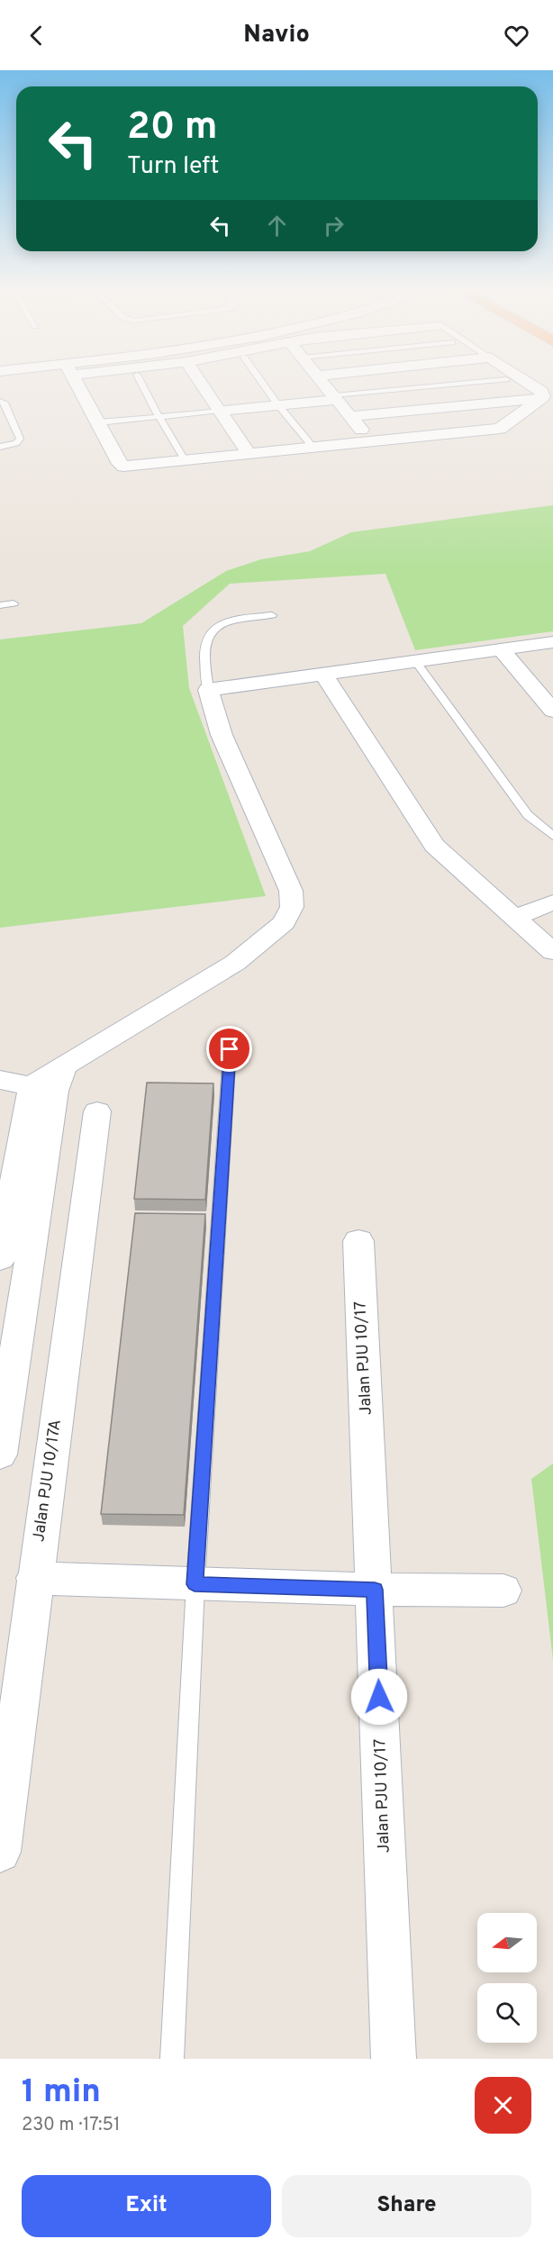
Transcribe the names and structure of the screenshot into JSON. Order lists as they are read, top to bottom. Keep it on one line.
{"streets":{"street":["Jalan PJU 10/17","Jalan PJU 10/17A"]},"north":"left","page":{"header":"Navio","turn":["20 m","Turn left"],"heading":["1 min","230 m · 17:51"],"buttons":["Exit","Share"]}}
